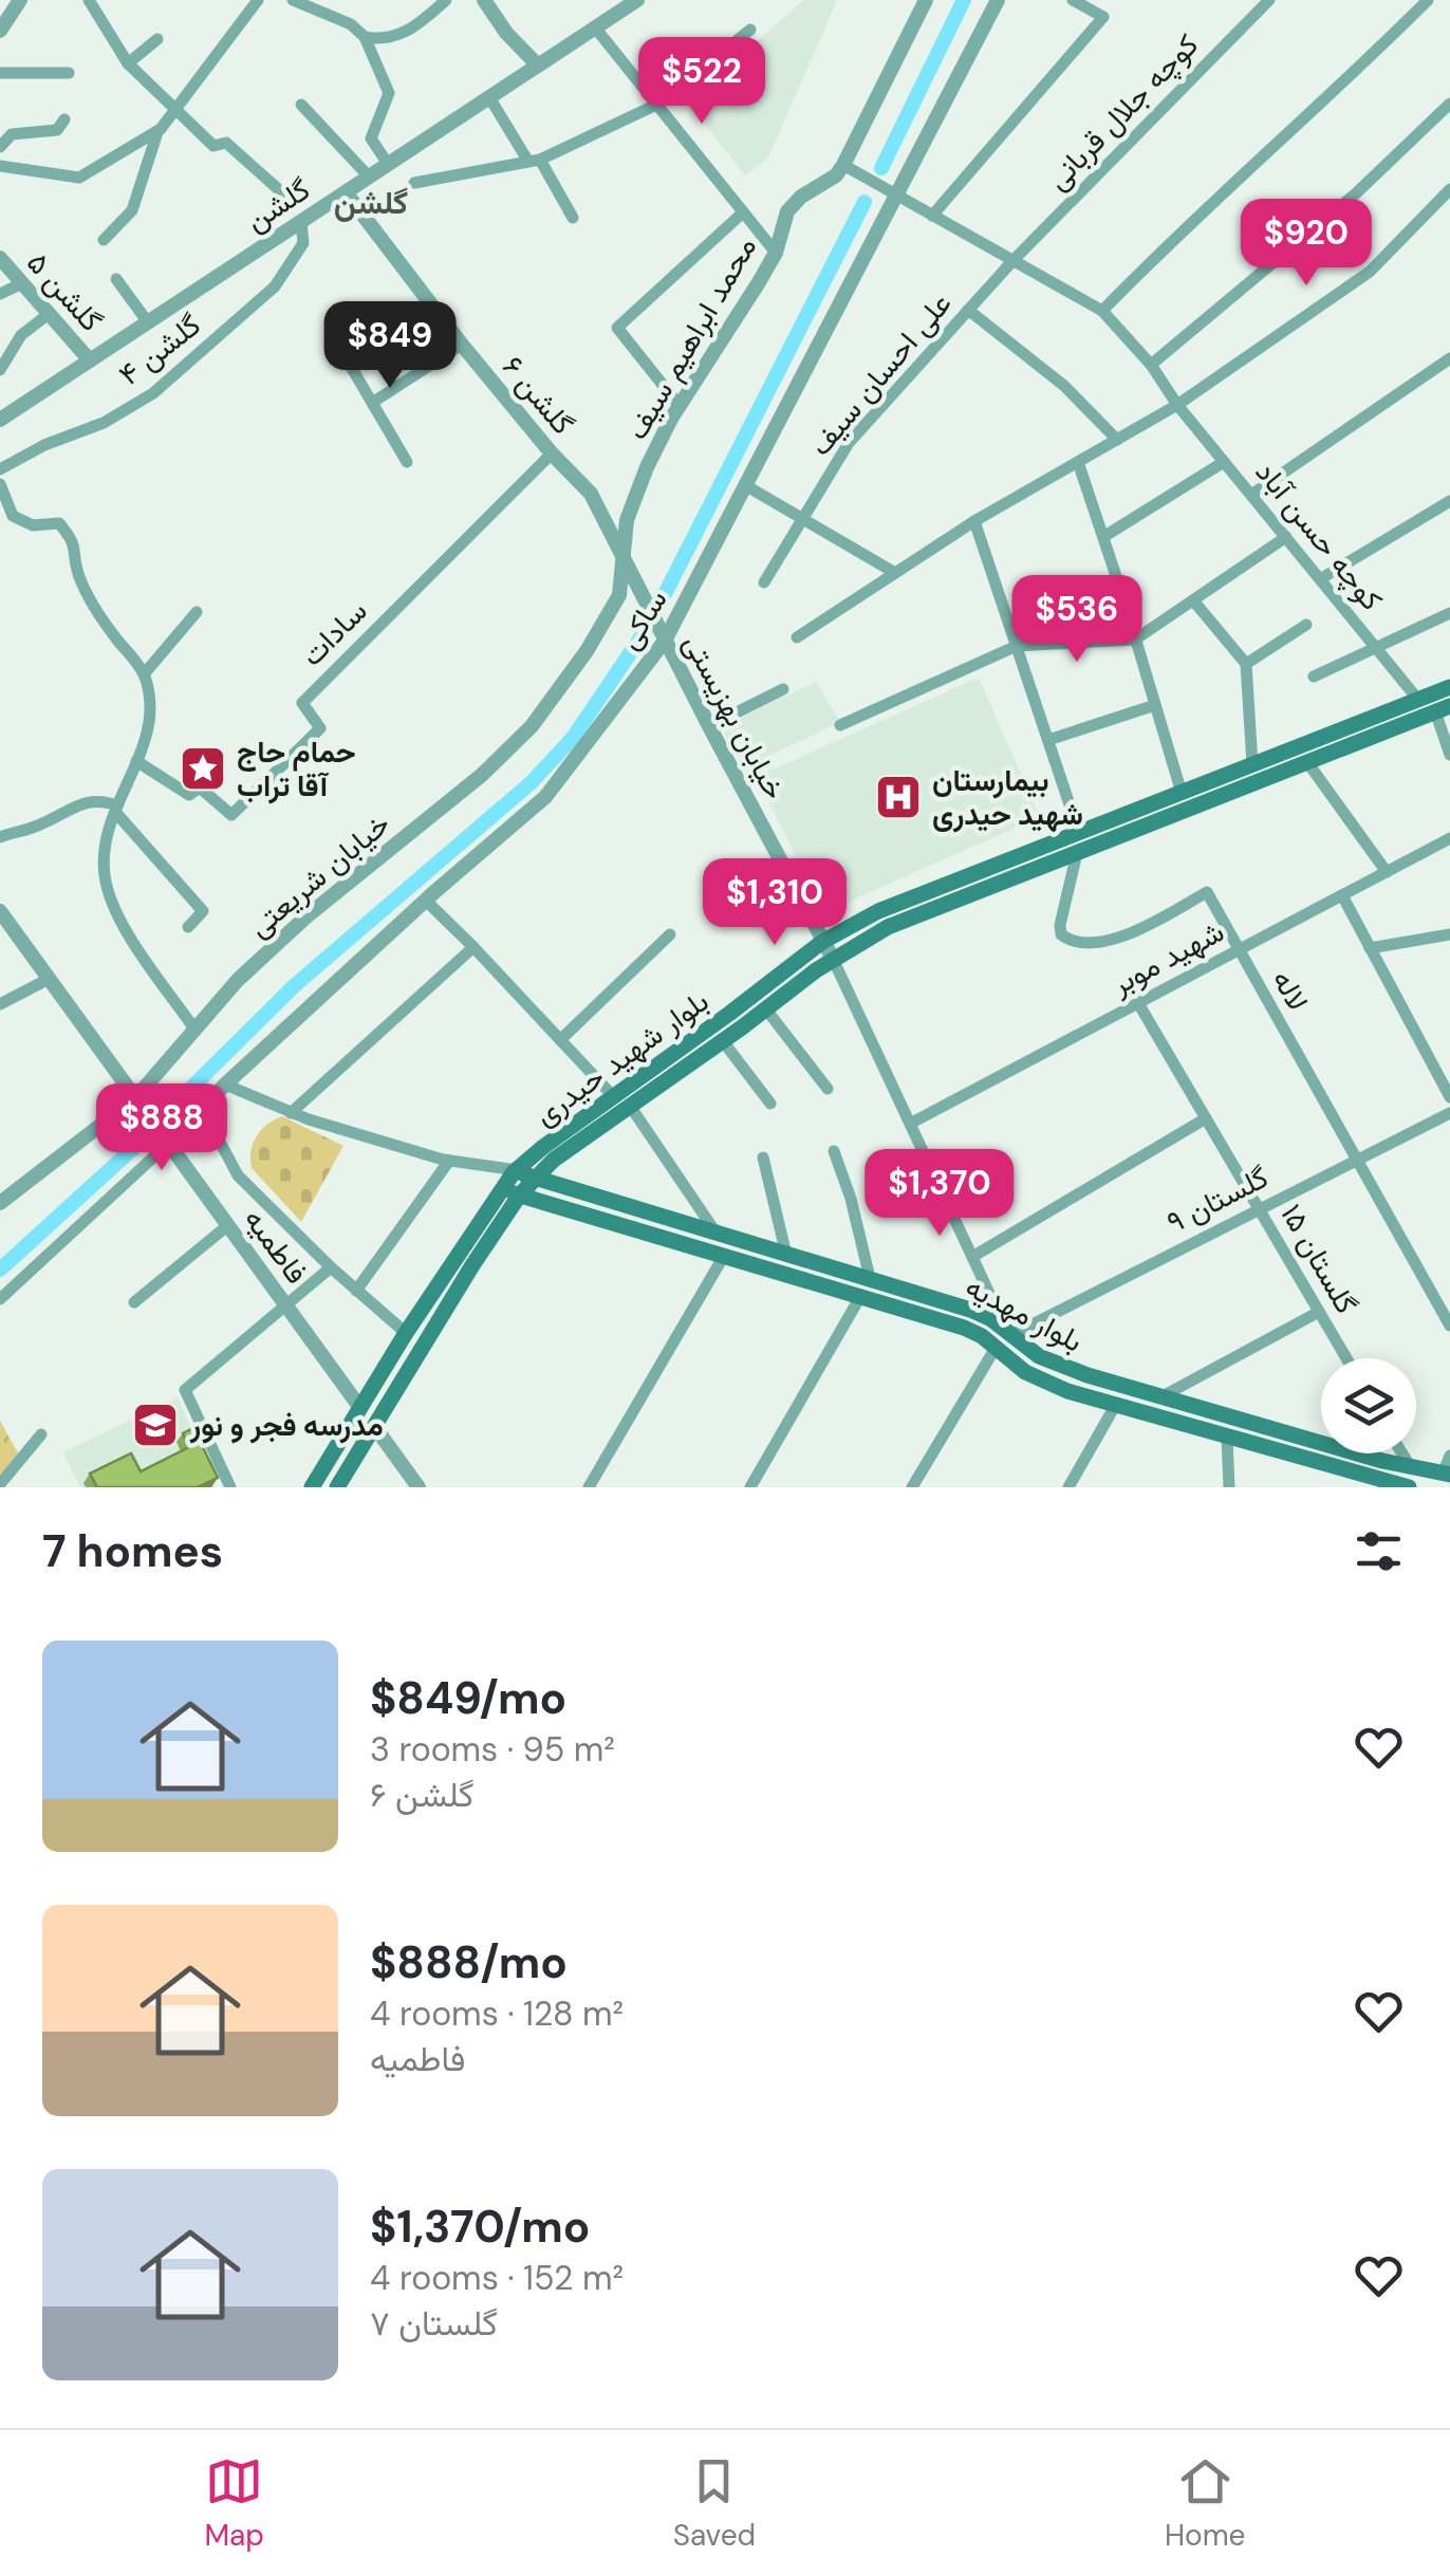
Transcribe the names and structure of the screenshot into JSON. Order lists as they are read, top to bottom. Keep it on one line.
{"streets":{"main road":["بلوار شهید حیدری","بلوار مهدیه"],"street":["کوچه جلال قربانی","گلشن","گلشن ۵","محمد ابراهیم سیف","گلشن ۴","علی احسان سیف","گلشن ۶","کوچه حسن آباد","ساکی","سادات","خیابان بهزیستی","خیابان شریعتی","شهید موبر","لاله","گلستان ۹","فاطمیه","گلستان ۱۵"]},"crossings":[["کوچه جلال قربانی","علی احسان سیف"],["کوچه جلال قربانی","کوچه حسن آباد"],["گلشن","گلشن ۵"],["گلشن","گلشن ۴"],["گلشن","گلشن ۶"],["محمد ابراهیم سیف","گلشن ۶"],["محمد ابراهیم سیف","کوچه حسن آباد"],["محمد ابراهیم سیف","خیابان شریعتی"],["علی احسان سیف","کوچه حسن آباد"],["گلشن ۶","سادات"],["گلشن ۶","خیابان بهزیستی"],["گلشن ۶","خیابان شریعتی"],["کوچه حسن آباد","ساکی"],["کوچه حسن آباد","بلوار شهید حیدری"],["ساکی","خیابان بهزیستی"],["ساکی","فاطمیه"],["خیابان بهزیستی","بلوار شهید حیدری"],["خیابان شریعتی","فاطمیه"],["شهید موبر","لاله"],["شهید موبر","گلستان ۱۵"],["لاله","بلوار شهید حیدری"],["لاله","گلستان ۹"],["بلوار شهید حیدری","فاطمیه"],["بلوار شهید حیدری","بلوار مهدیه"],["گلستان ۹","گلستان ۱۵"],["گلستان ۹","بلوار مهدیه"]],"districts":["گلشن"],"places":{"place":["حمام حاج آقا تراب"],"hospital":["بیمارستان شهید حیدری"],"school or university":["مدرسه فجر و نور"]},"page":{"price":["$522","$920","$849","$536","$1,310","$888","$1,370"],"heading":"7 homes","list":[{"name":"$849/mo","note":"3 rooms · 95 m² · گلشن ۶"},{"name":"$888/mo","note":"4 rooms · 128 m² · فاطمیه"},{"name":"$1,370/mo","note":"4 rooms · 152 m² · گلستان ۷"}],"tabs":["Map","Saved","Home"]}}
